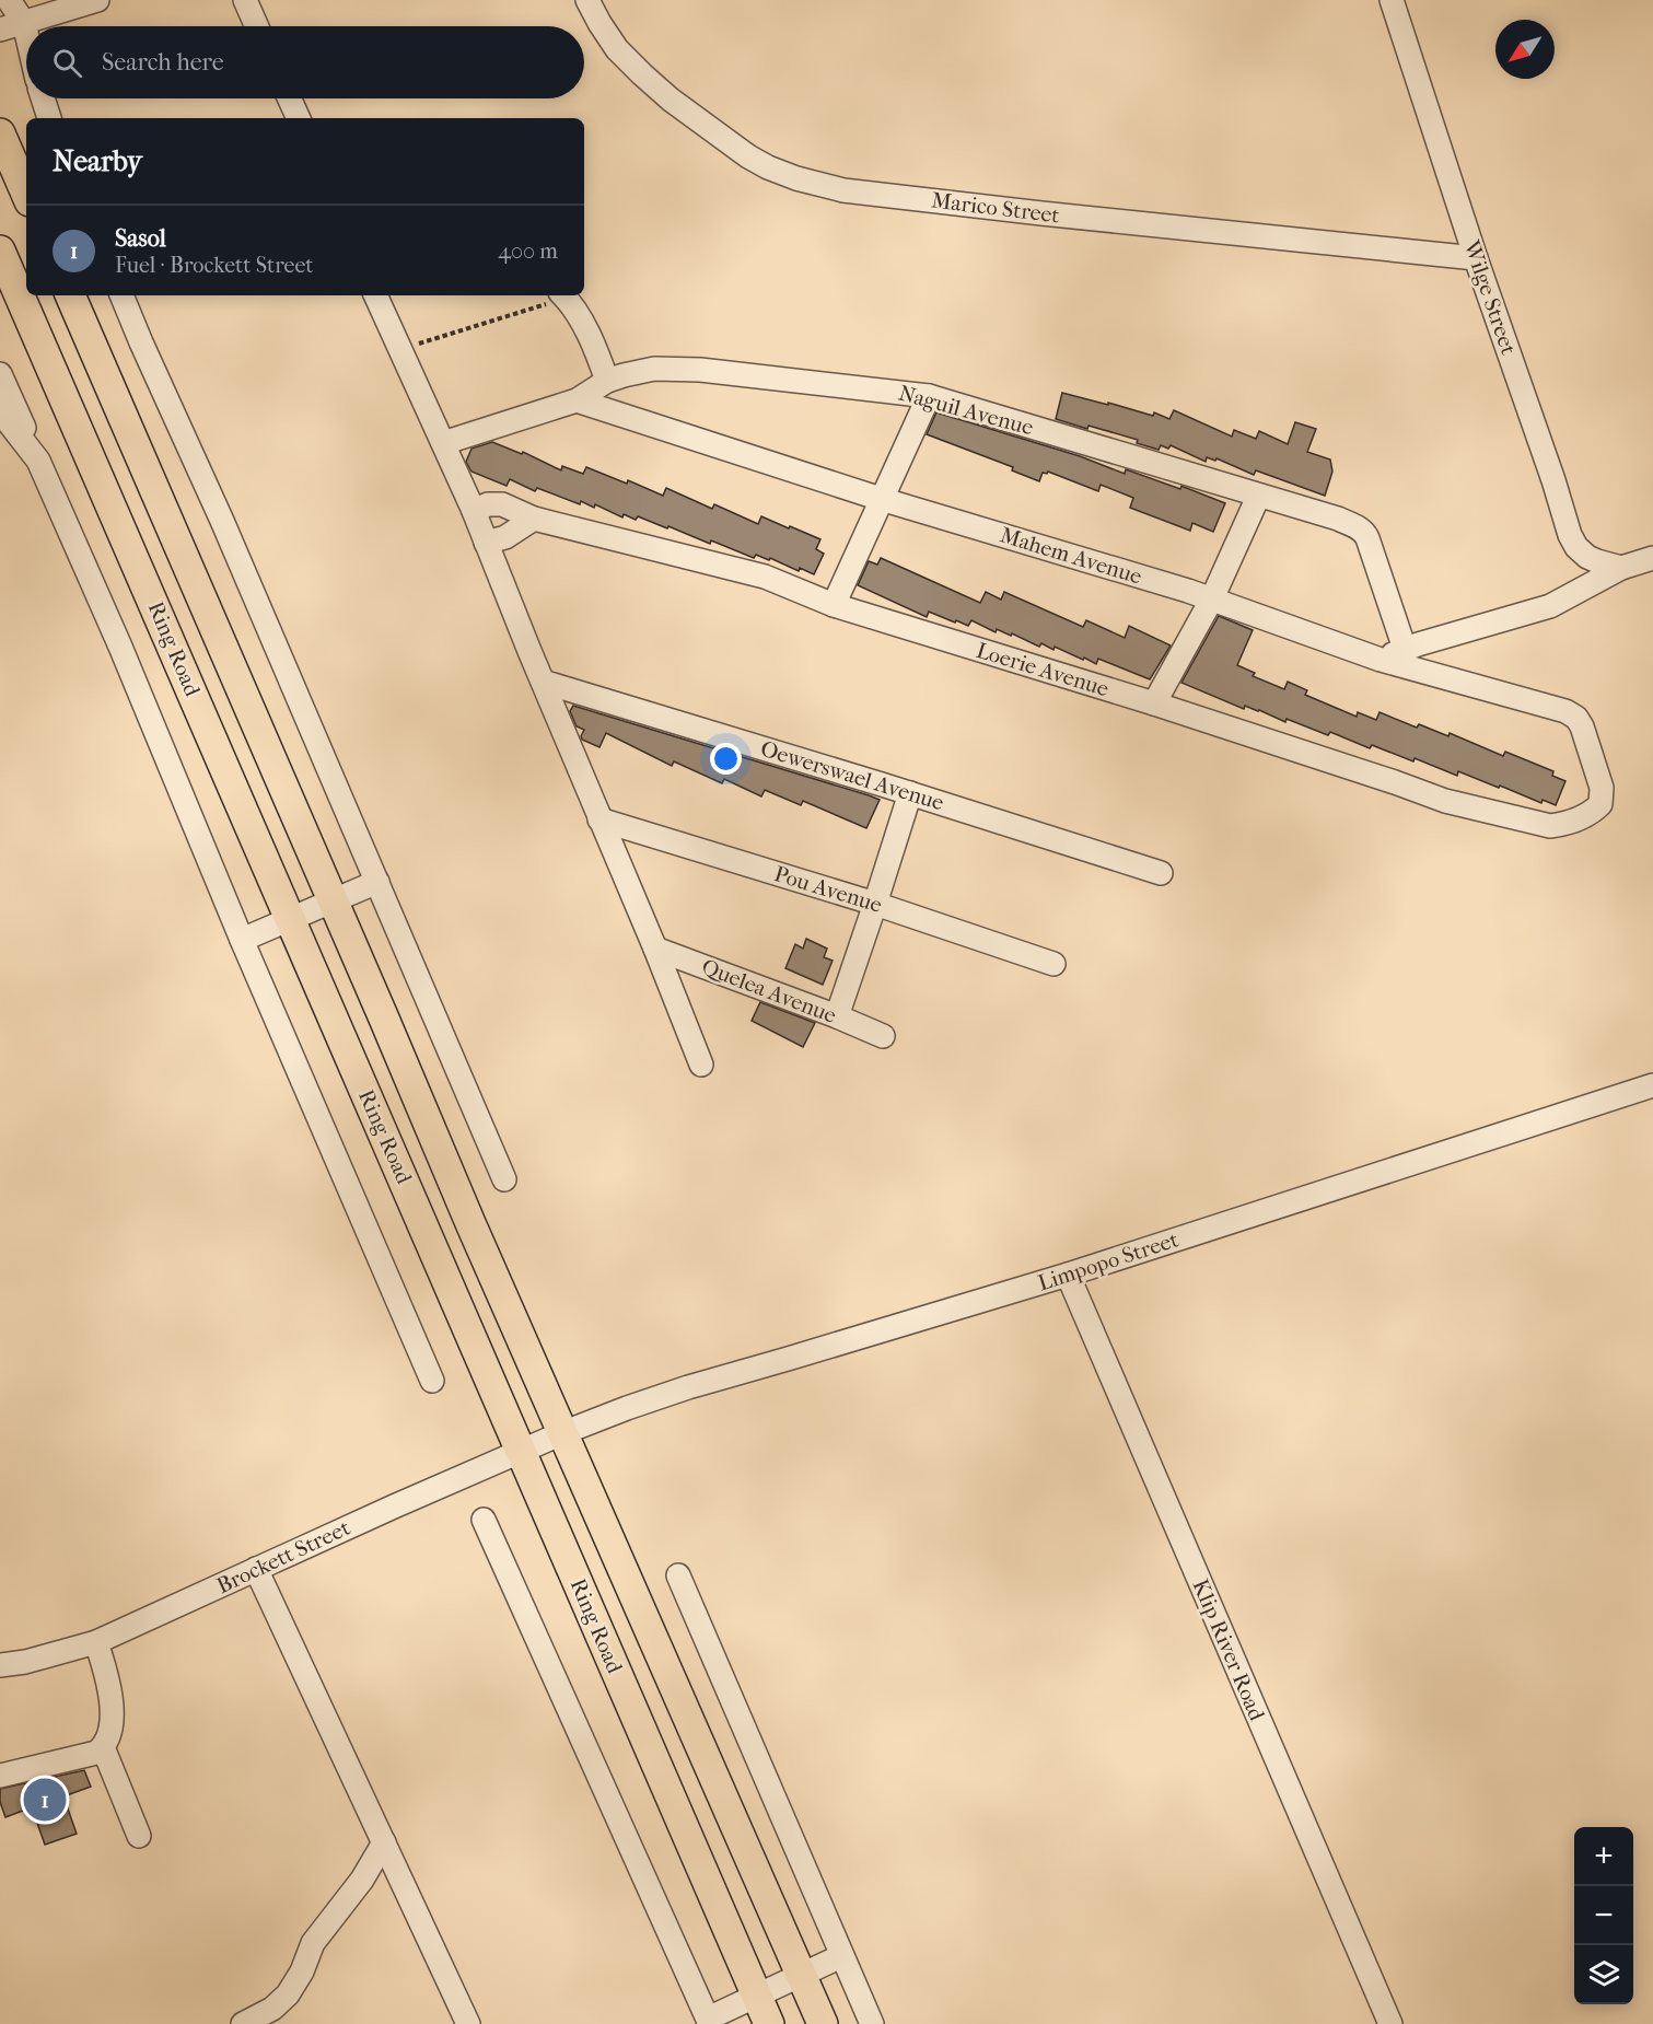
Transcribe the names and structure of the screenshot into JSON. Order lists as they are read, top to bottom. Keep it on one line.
{"streets":{"main road":["Ring Road"],"street":["Marico Street","Wilge Street","Naguil Avenue","Mahem Avenue","Loerie Avenue","Oewerswael Avenue","Pou Avenue","Quelea Avenue","Limpopo Street","Brockett Street","Klip River Road"]},"crossings":[["Marico Street","Wilge Street"],["Naguil Avenue","Mahem Avenue"],["Mahem Avenue","Loerie Avenue"],["Ring Road","Limpopo Street"],["Ring Road","Brockett Street"],["Limpopo Street","Brockett Street"],["Limpopo Street","Klip River Road"]],"north":"bottom left","page":{"search":"Search here","heading":"Nearby","list":[{"mark":"1","name":"Sasol","note":"Fuel · Brockett Street","value":"400 m"}],"pins":"1","map_buttons":["+","−"]}}
